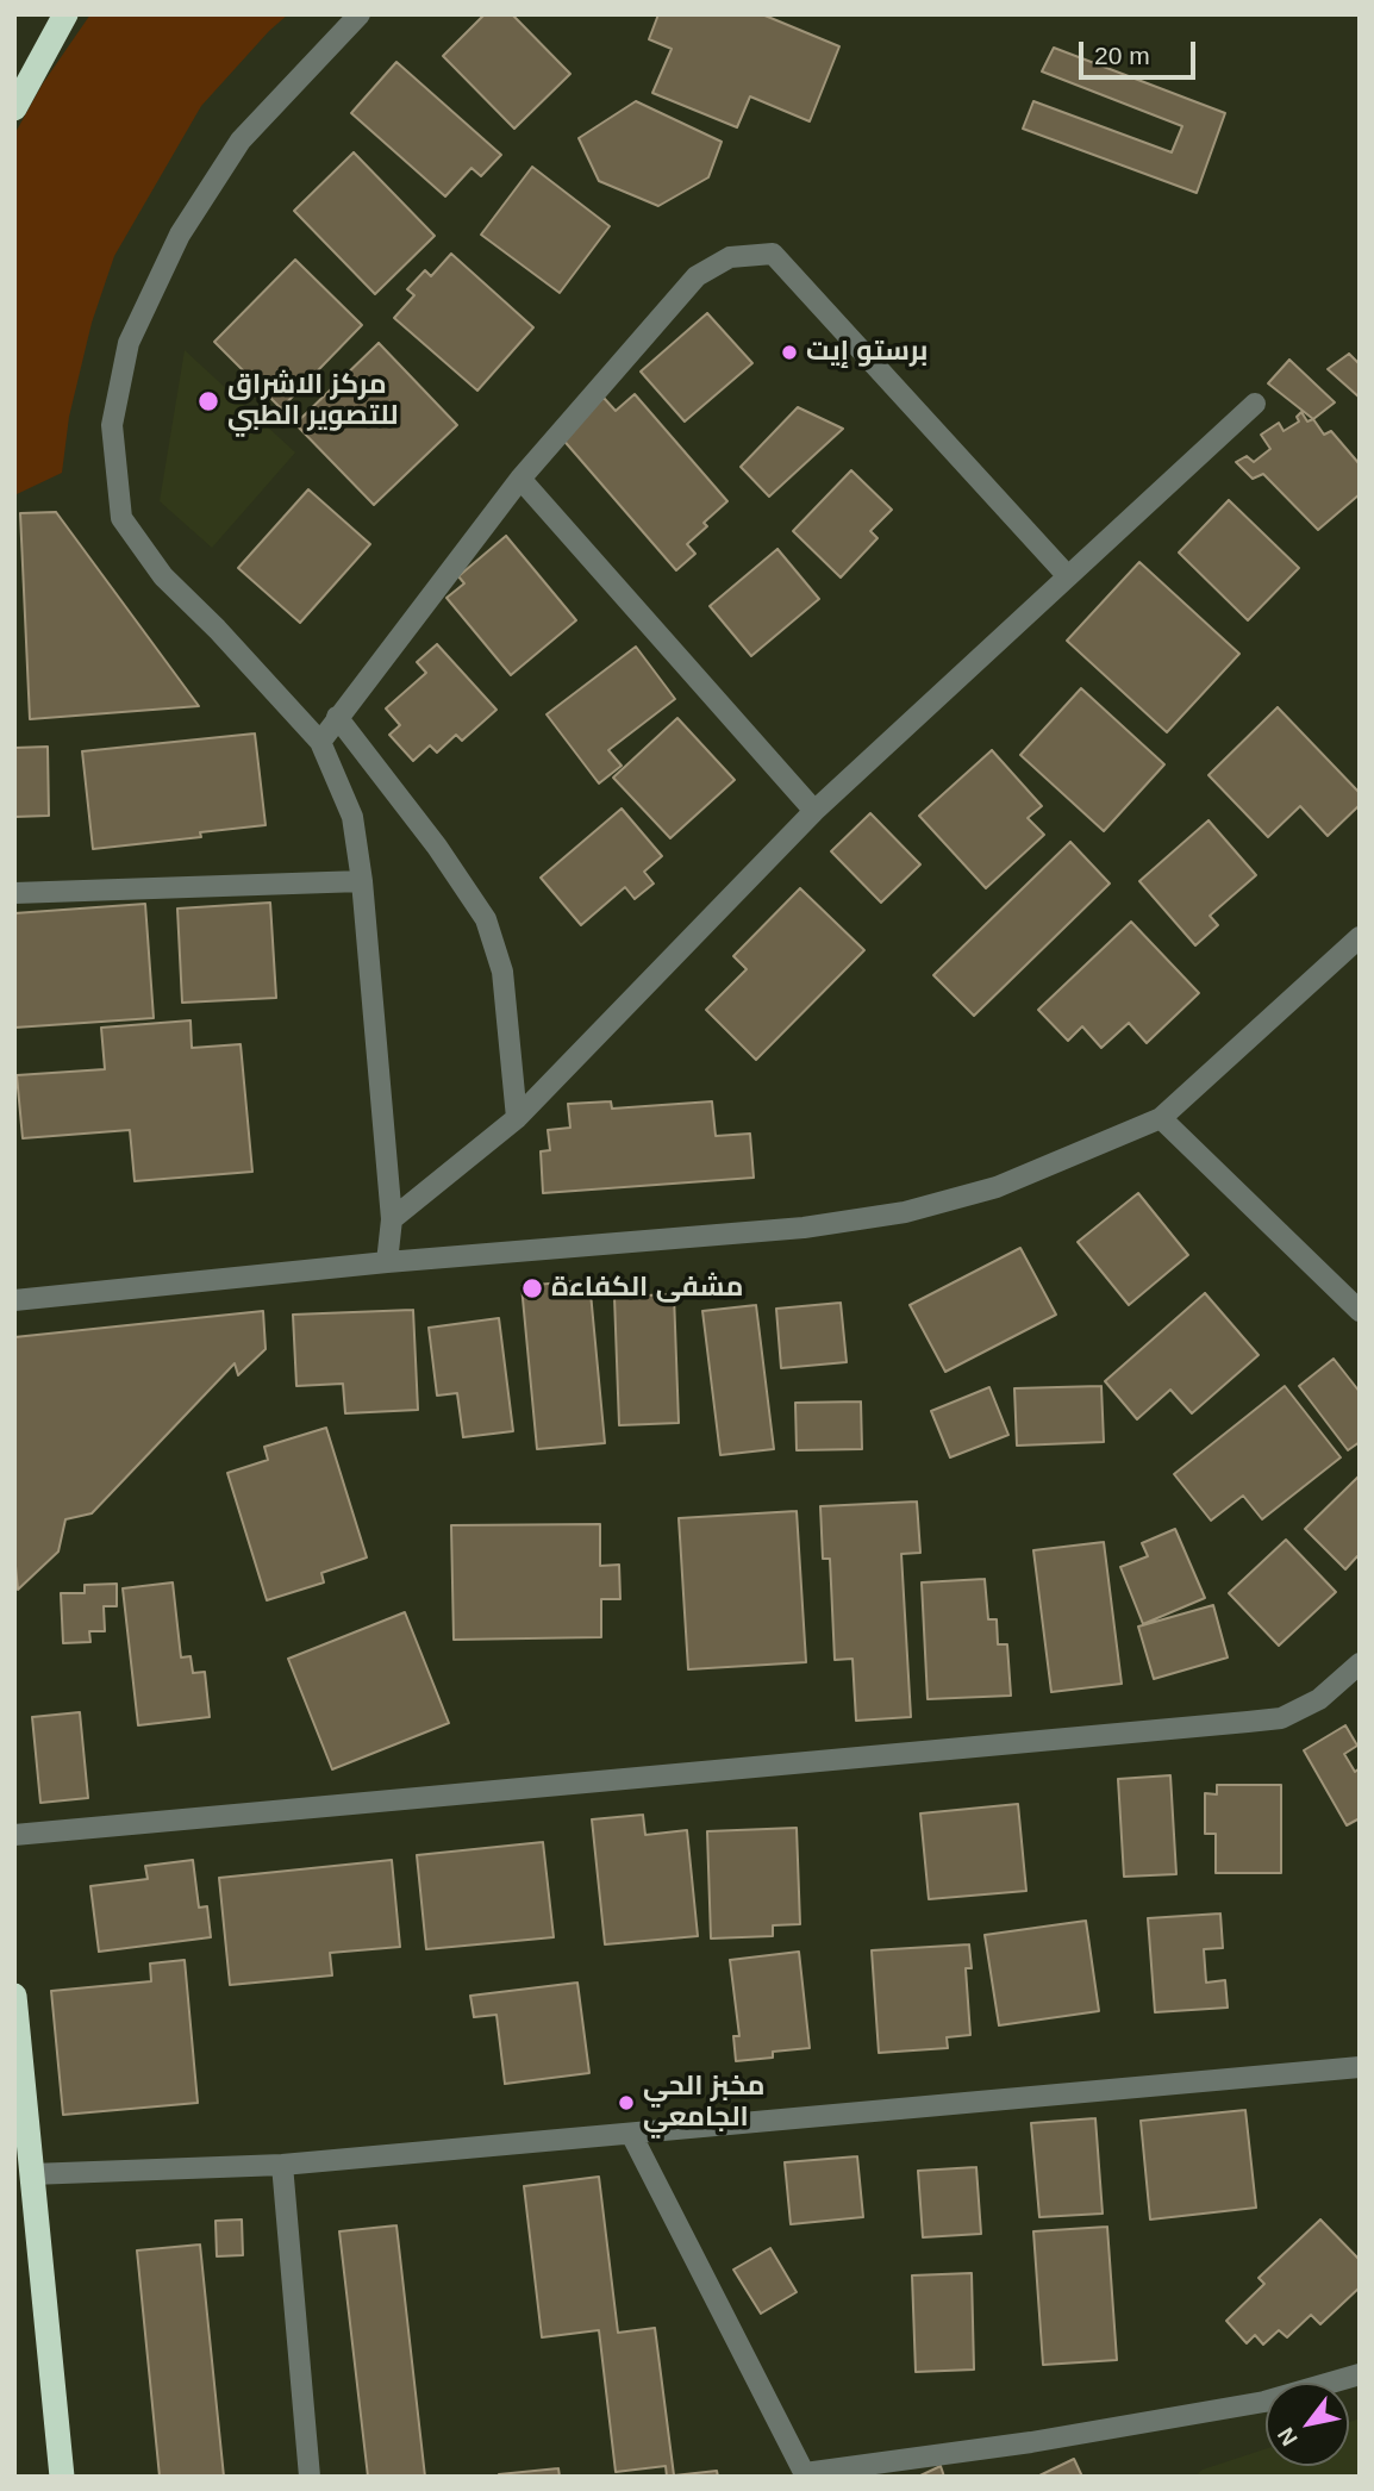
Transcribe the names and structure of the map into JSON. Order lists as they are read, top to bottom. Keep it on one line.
{"places":["برستو إيت","مركز الاشراق للتصوير الطبي","مشفى الكفاءة","مخبز الحي الجامعي"],"scale_bar":"20 m","north":"bottom left"}
